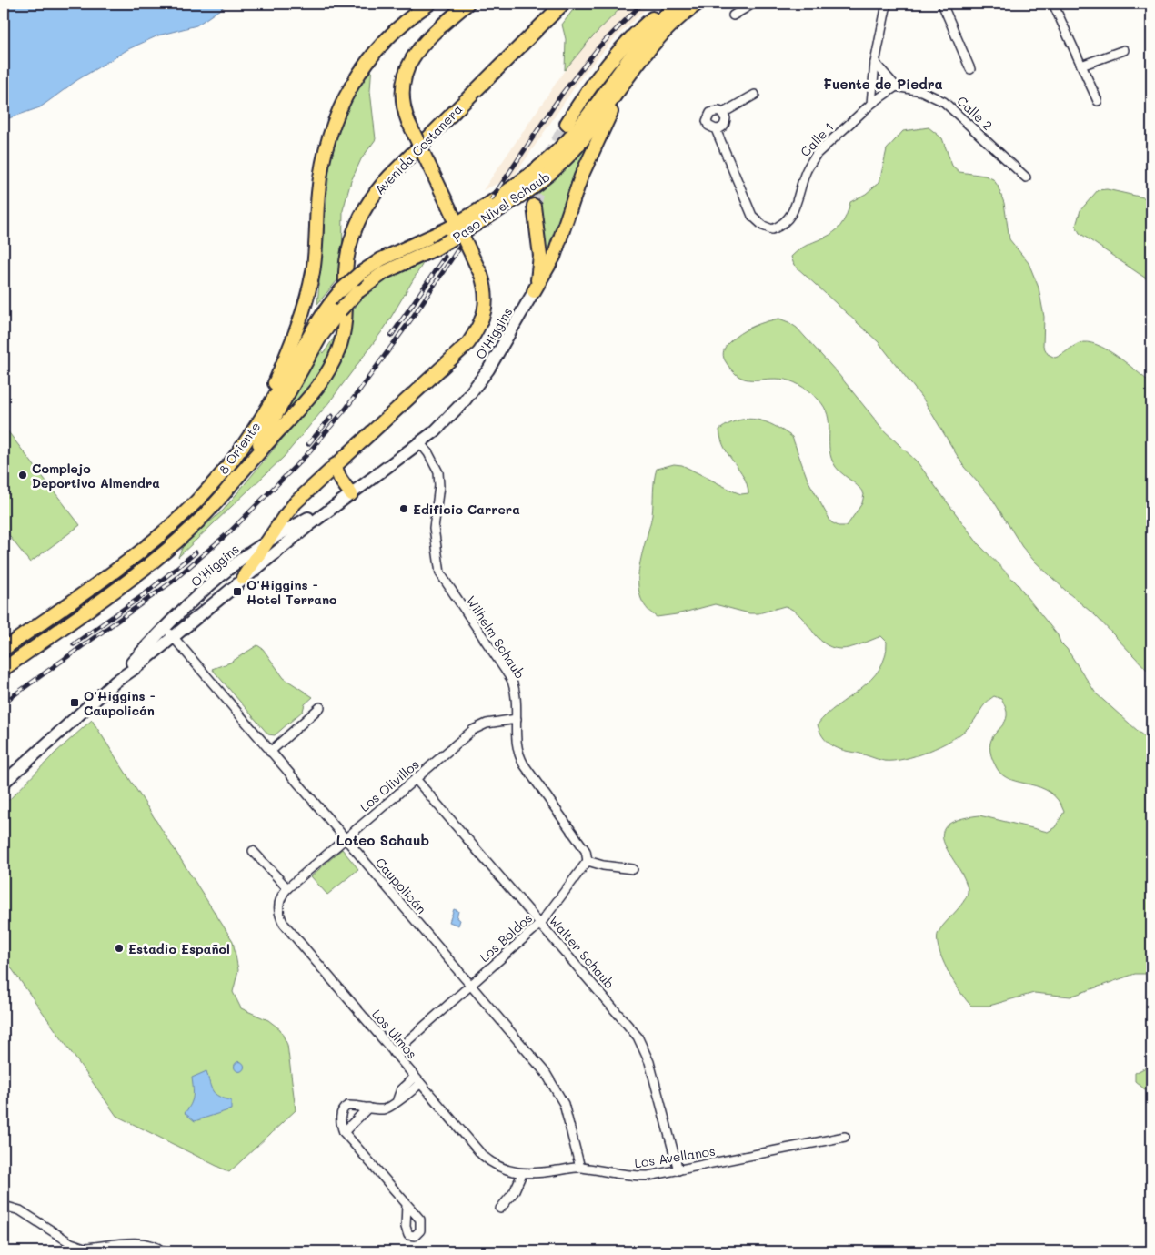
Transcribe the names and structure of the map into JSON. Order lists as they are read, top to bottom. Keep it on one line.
{"streets":{"main road":["Avenida Costanera","Paso Nivel Schaub","O'Higgins","8 Oriente"],"street":["Calle 2","Calle 1","Wilhelm Schaub","Los Olivillos","Caupolicán","Los Boldos","Walter Schaub","Los Ulmos","Los Avellanos"]},"crossings":[["Avenida Costanera","8 Oriente"],["Paso Nivel Schaub","8 Oriente"],["O'Higgins","Wilhelm Schaub"],["O'Higgins","Caupolicán"],["Wilhelm Schaub","Los Olivillos"],["Wilhelm Schaub","Los Boldos"],["Los Olivillos","Caupolicán"],["Los Olivillos","Walter Schaub"],["Los Olivillos","Los Ulmos"],["Caupolicán","Los Boldos"],["Caupolicán","Los Avellanos"],["Los Boldos","Walter Schaub"],["Los Boldos","Los Ulmos"],["Walter Schaub","Los Avellanos"],["Los Ulmos","Los Avellanos"]],"districts":["Fuente de Piedra","Loteo Schaub"],"places":{"other":["Complejo Deportivo Almendra","Edificio Carrera","Estadio Español"],"transit":["O'Higgins - Hotel Terrano","O'Higgins - Caupolicán"]}}
